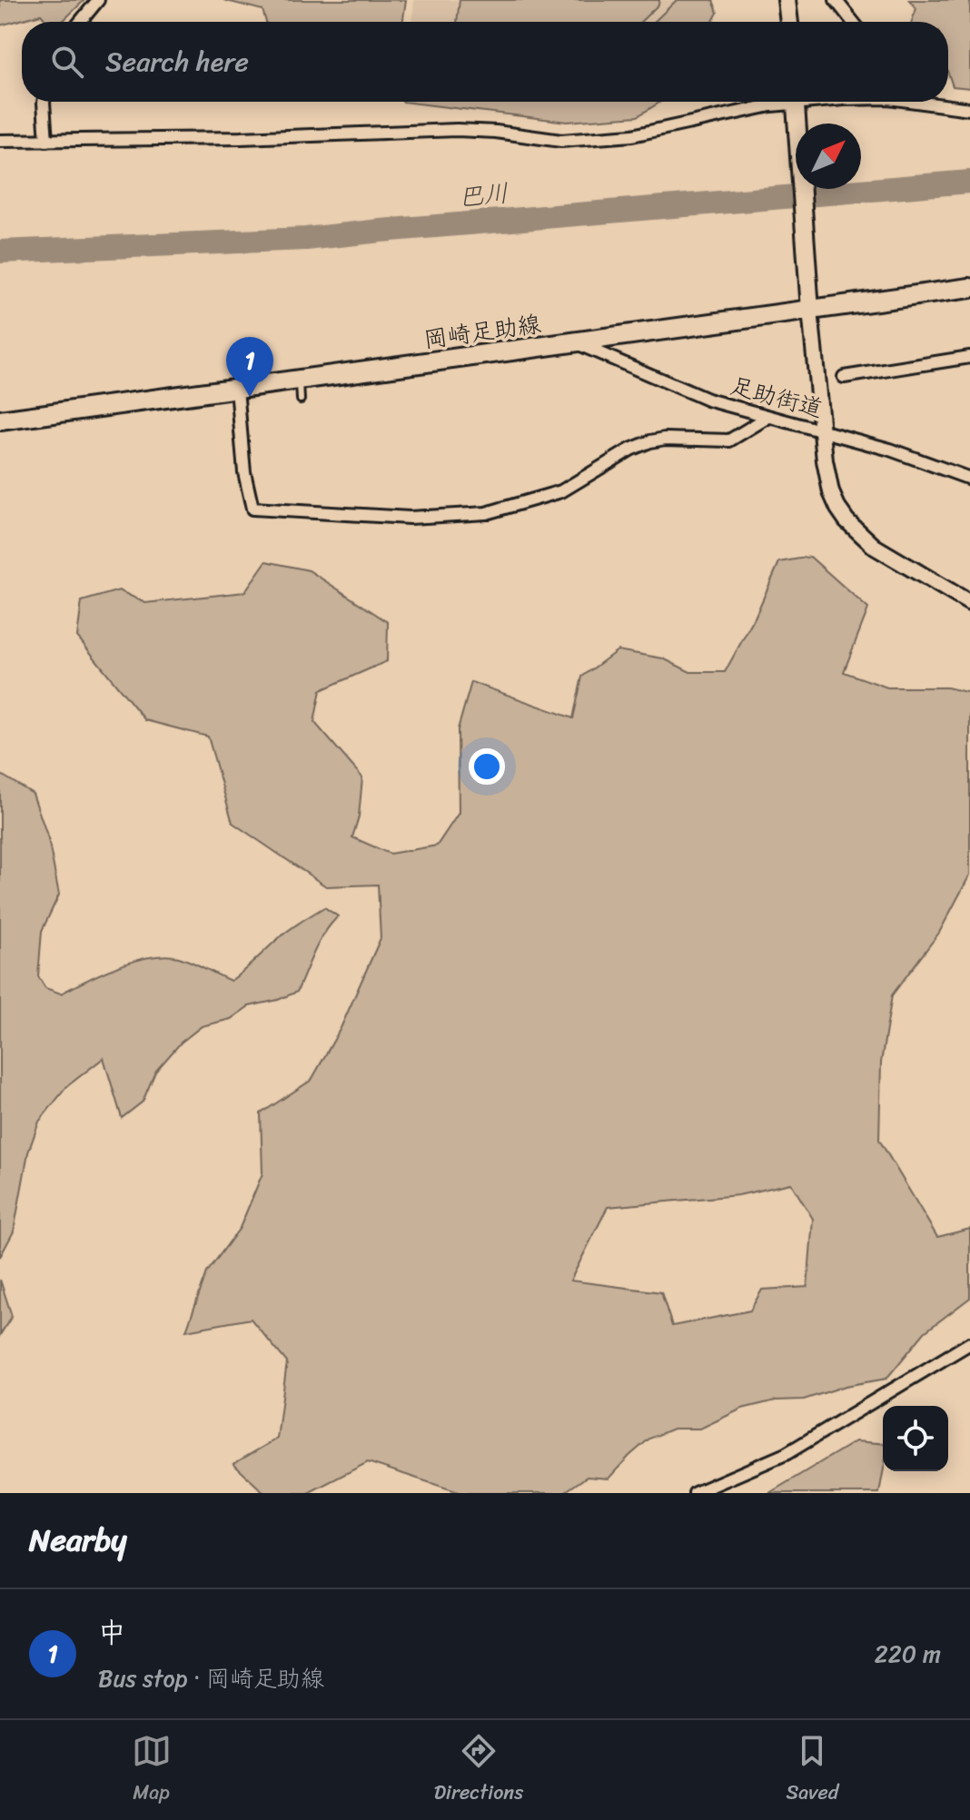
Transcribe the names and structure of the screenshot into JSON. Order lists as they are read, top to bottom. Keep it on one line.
{"streets":{"main road":["岡崎足助線"],"street":["足助街道"]},"crossings":[["岡崎足助線","足助街道"]],"water":["巴川"],"north":"top right","page":{"search":"Search here","pins":"1","heading":"Nearby","list":[{"mark":"1","name":"中","note":"Bus stop · 岡崎足助線","value":"220 m"}],"nav":["Map","Directions","Saved"]}}
